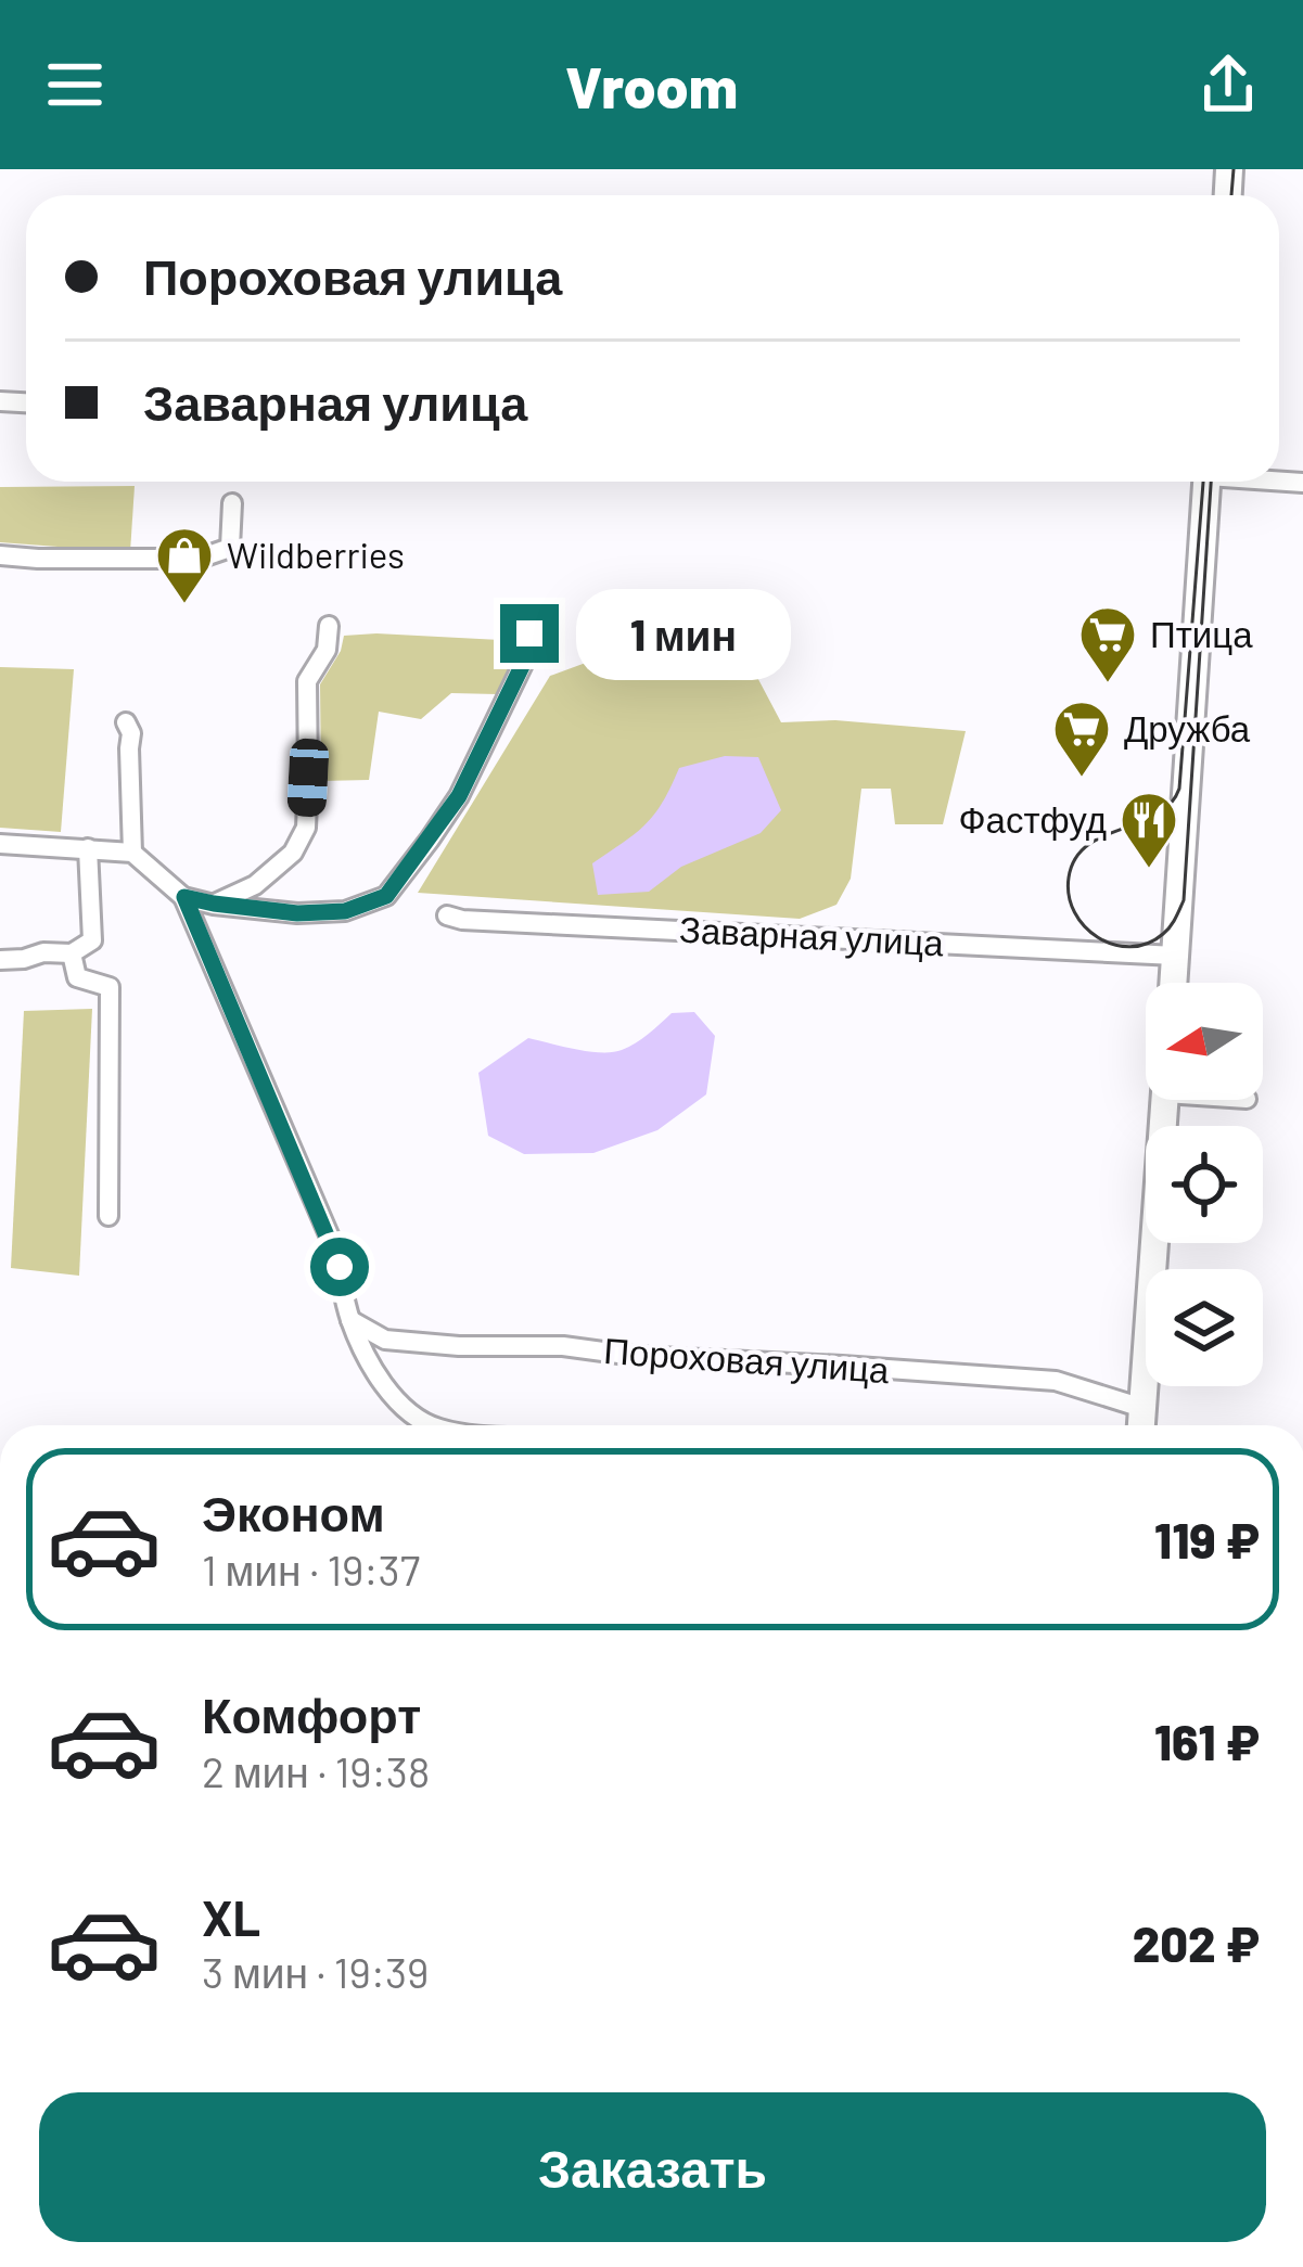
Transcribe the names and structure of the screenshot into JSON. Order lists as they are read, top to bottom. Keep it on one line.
{"streets":{"street":["Заварная улица","Пороховая улица"]},"places":{"shop":["Wildberries"],"supermarket":["Птица","Дружба"],"restaurant":["Фастфуд"]},"north":"left","page":{"header":"Vroom","banner":["Пороховая улица","Заварная улица"],"bubble":"1 мин","list":[{"name":"Эконом","note":"1 мин · 19:37","value":"119 ₽"},{"name":"Комфорт","note":"2 мин · 19:38","value":"161 ₽"},{"name":"XL","note":"3 мин · 19:39","value":"202 ₽"}],"buttons":"Заказать"}}
